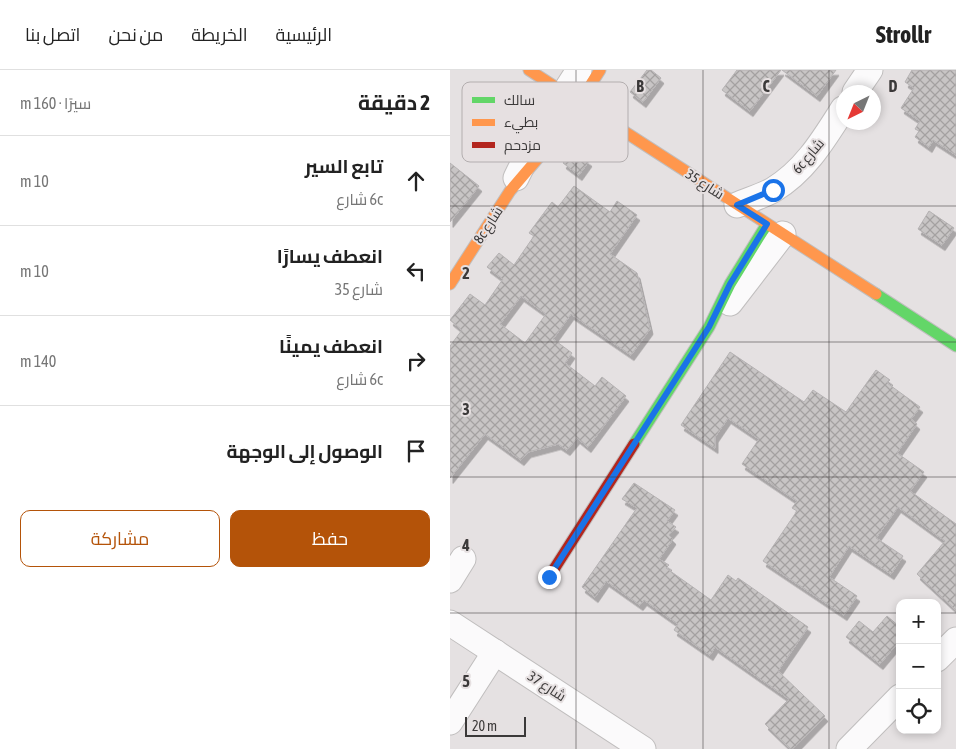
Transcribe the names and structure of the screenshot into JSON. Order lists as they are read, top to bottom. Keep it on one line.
{"streets":{"street":["6c شارع","شارع 35","8c شارع","شارع 37"]},"crossings":[["6c شارع","شارع 35"]],"legend":["سالك","بطيء","مزدحم"],"scale_bar":"20 m","north":"bottom left","page":{"header":"Strollr","nav":["الرئيسية","الخريطة","من نحن","اتصل بنا"],"heading":["2 دقيقة","سيرًا · 160 m"],"list":[["تابع السير","6c شارع","10 m"],["انعطف يسارًا","شارع 35","10 m"],["انعطف يمينًا","6c شارع","140 m"],"الوصول إلى الوجهة"],"buttons":["حفظ","مشاركة"],"map_buttons":["+","−"],"scale":"20 m"},"grid":{"columns":["B","C","D"],"rows":["2","3","4","5"]}}
